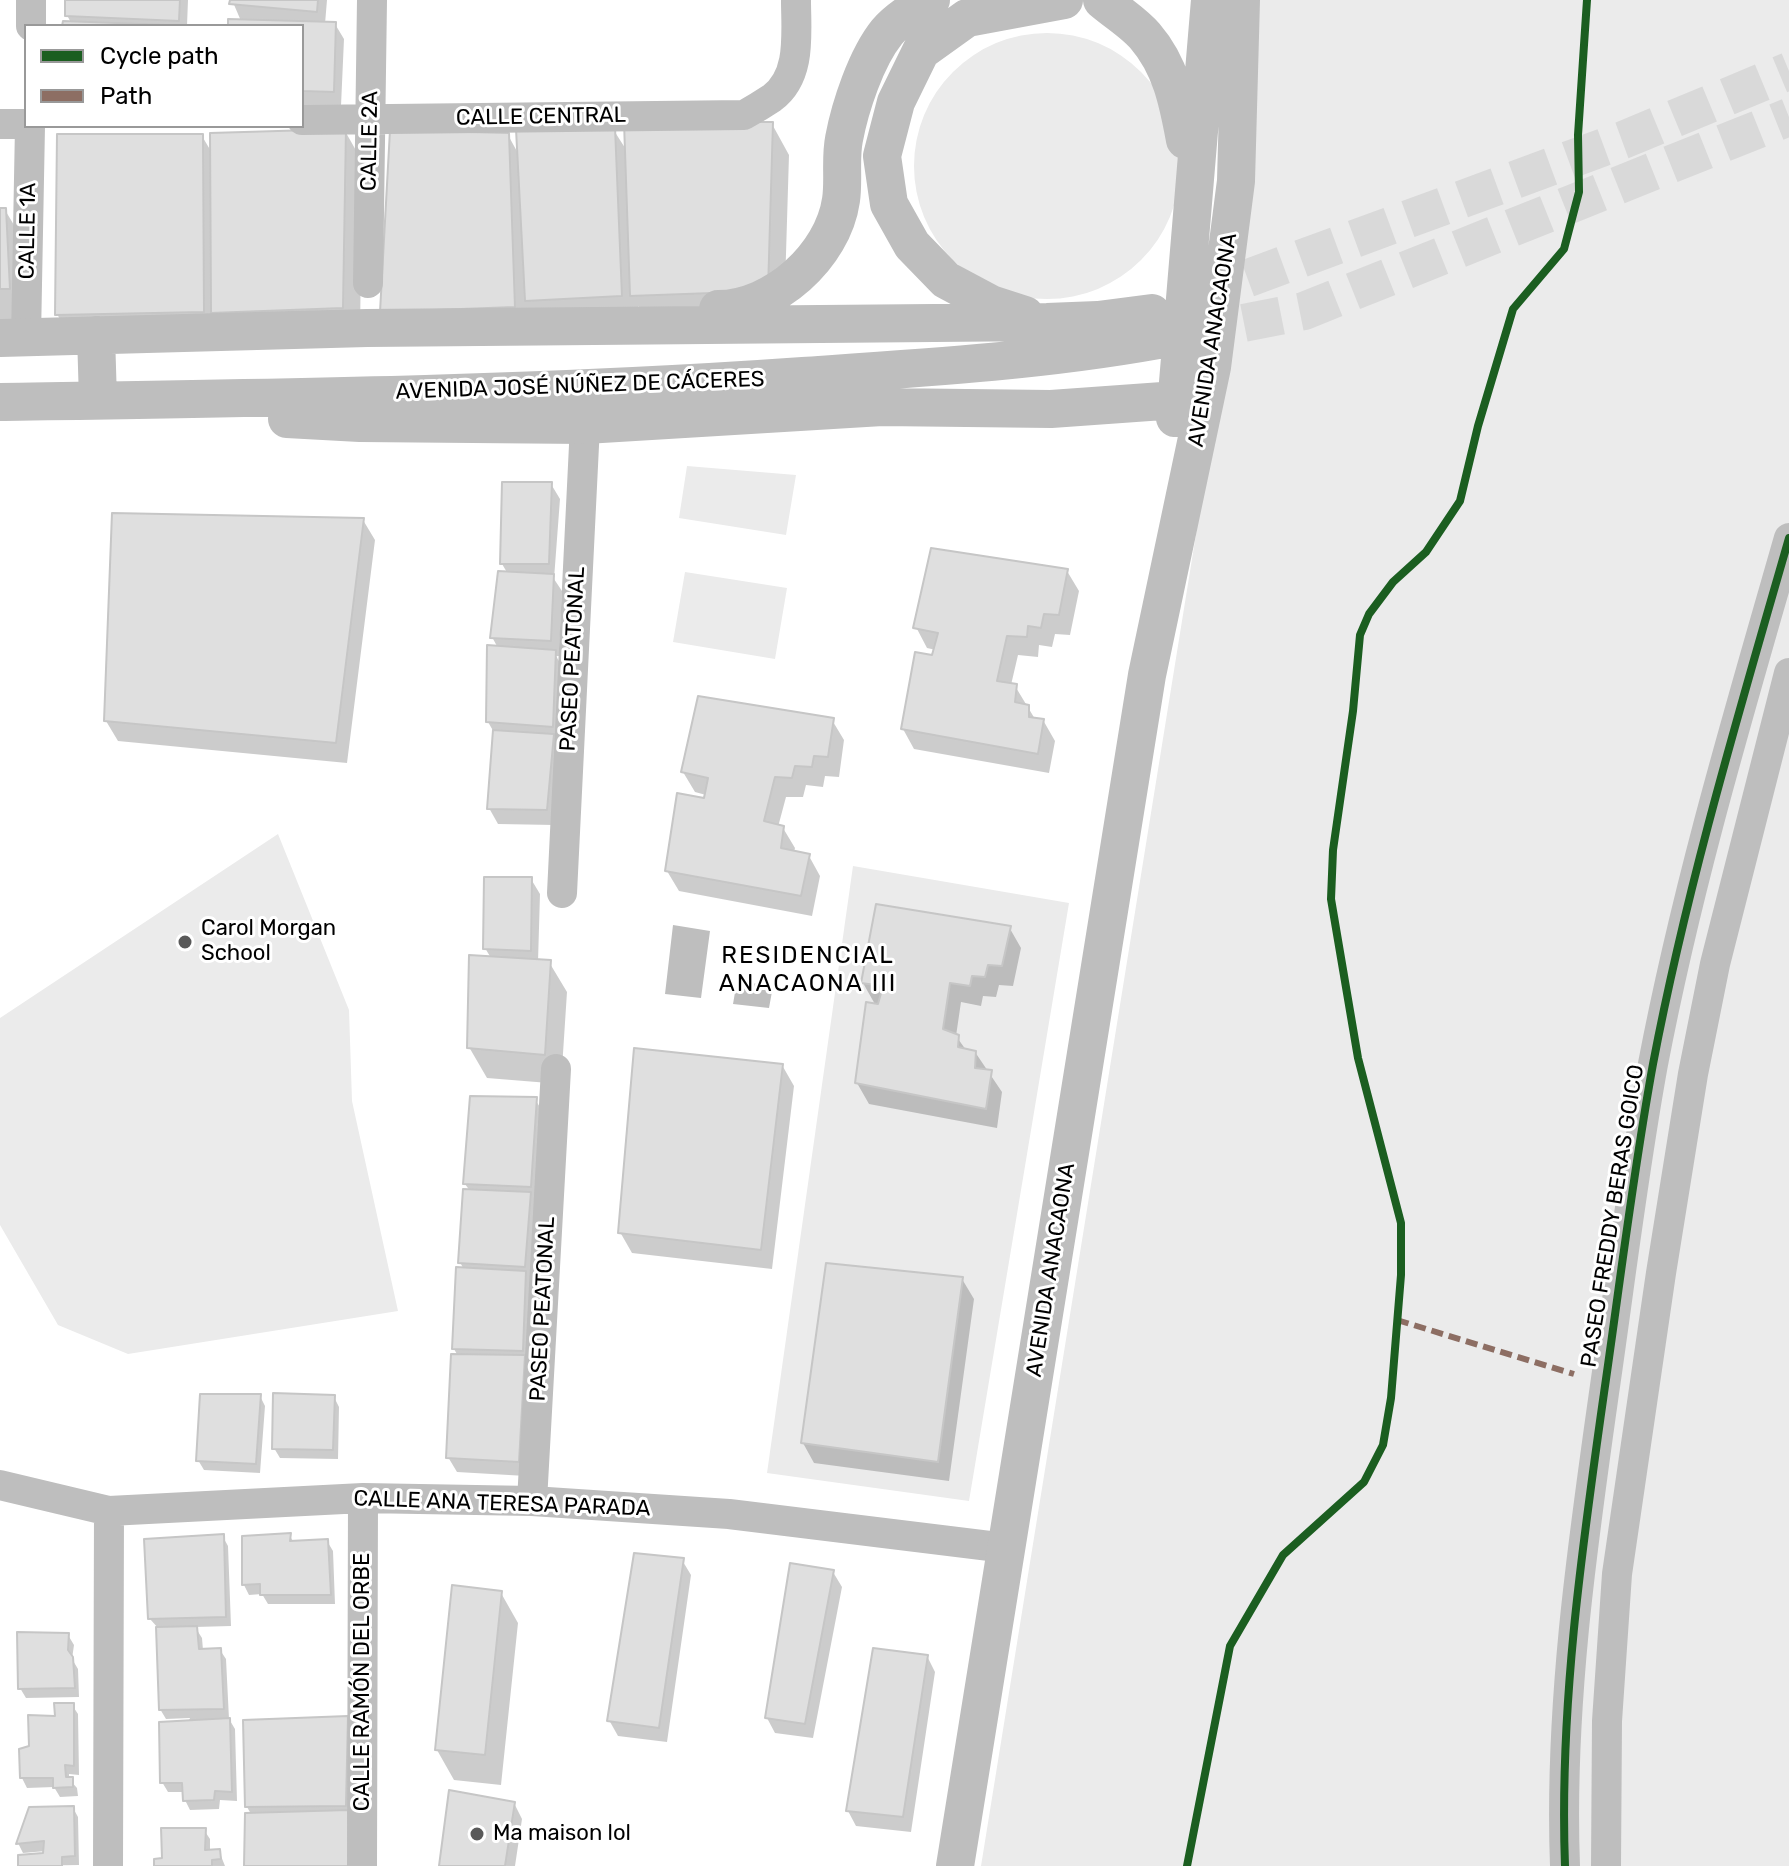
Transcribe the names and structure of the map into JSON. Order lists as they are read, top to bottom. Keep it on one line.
{"streets":{"main road":["AVENIDA ANACAONA","AVENIDA JOSÉ NÚÑEZ DE CÁCERES"],"street":["CALLE CENTRAL","CALLE 2A","CALLE 1A","PASEO PEATONAL","PASEO FREDDY BERAS GOICO","CALLE ANA TERESA PARADA","CALLE RAMÓN DEL ORBE"]},"crossings":[["CALLE CENTRAL","CALLE 2A"],["AVENIDA ANACAONA","AVENIDA JOSÉ NÚÑEZ DE CÁCERES"],["AVENIDA ANACAONA","CALLE ANA TERESA PARADA"],["PASEO PEATONAL","CALLE ANA TERESA PARADA"],["CALLE ANA TERESA PARADA","CALLE RAMÓN DEL ORBE"]],"districts":["RESIDENCIAL ANACAONA III"],"places":["Carol Morgan School","Ma maison lol"],"legend":["Cycle path","Path"]}
